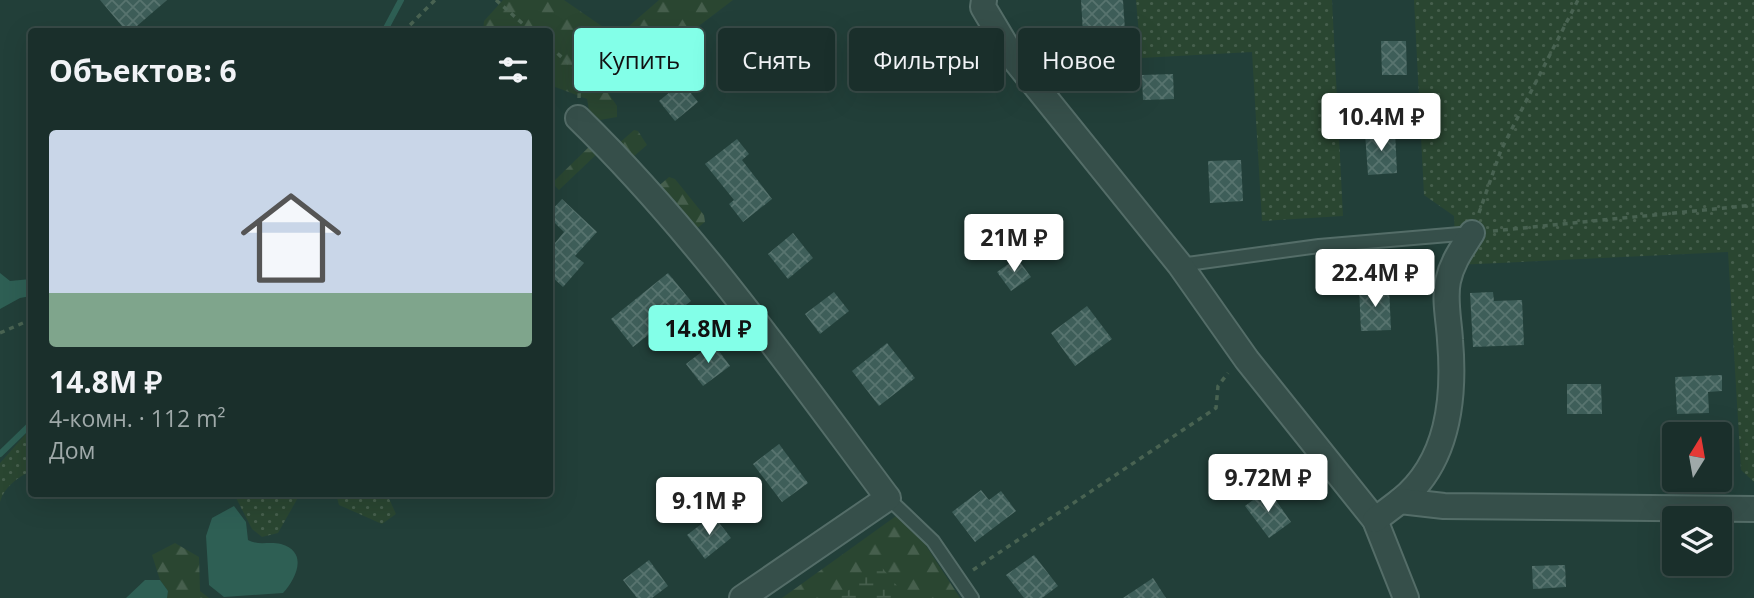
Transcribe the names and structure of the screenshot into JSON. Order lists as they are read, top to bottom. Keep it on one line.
{"north":"top","page":{"chip":["Купить","Снять","Фильтры","Новое"],"heading":"Объектов: 6","price":["10.4M ₽","21M ₽","22.4M ₽","14.8M ₽","9.72M ₽","9.1M ₽"],"list":[{"name":"14.8M ₽","note":"4-комн. · 112 m² · Дом"}]}}
